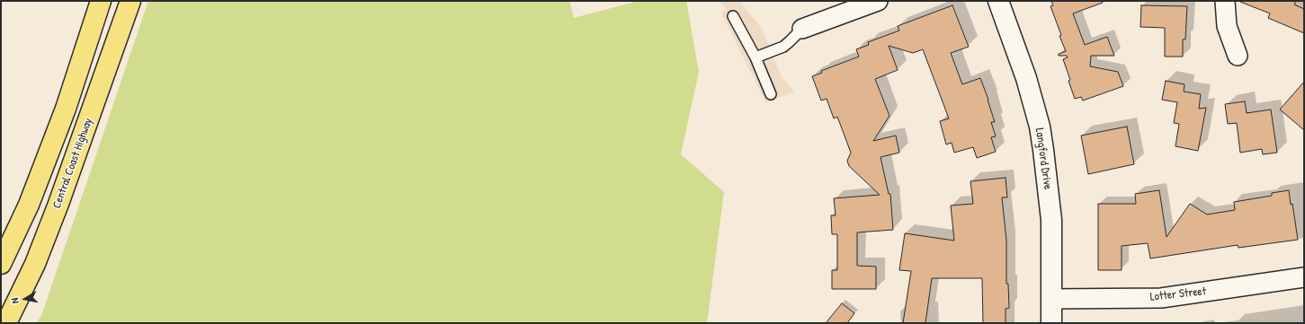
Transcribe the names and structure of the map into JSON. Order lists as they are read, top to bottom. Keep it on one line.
{"streets":{"highway":["Central Coast Highway"],"street":["Langford Drive","Lotter Street"]},"crossings":[["Langford Drive","Lotter Street"]],"north":"left"}
